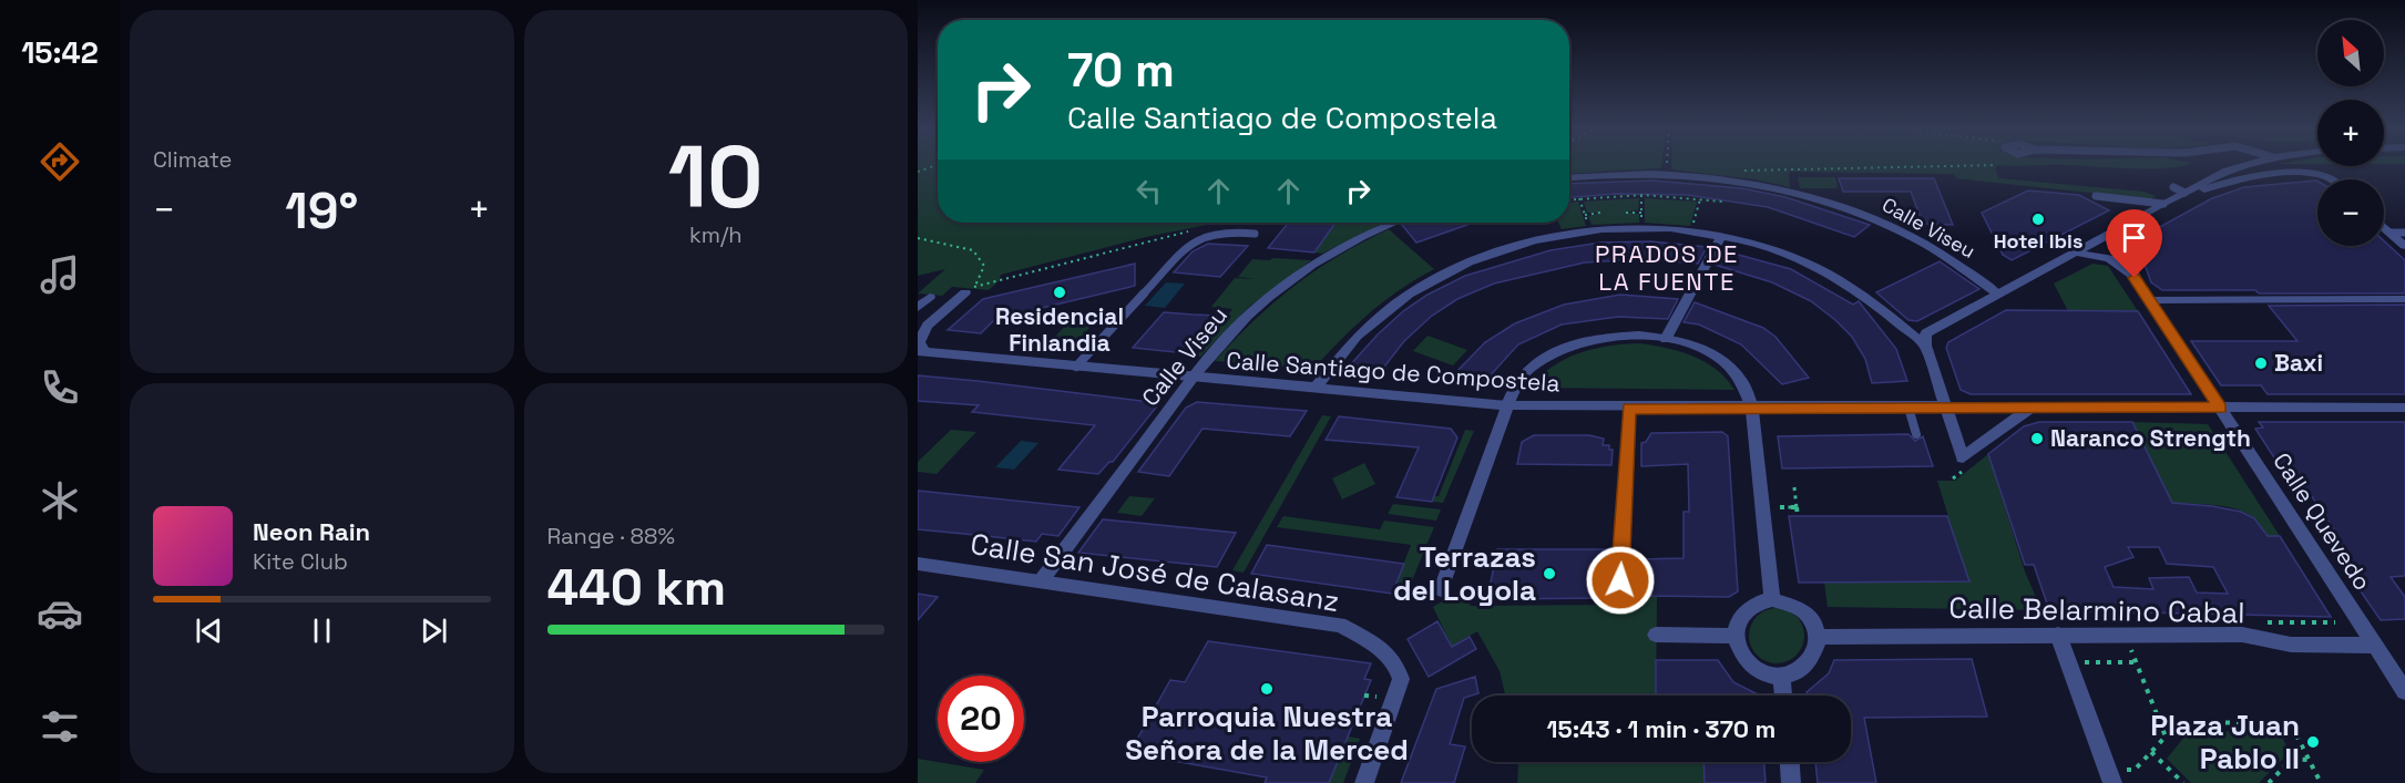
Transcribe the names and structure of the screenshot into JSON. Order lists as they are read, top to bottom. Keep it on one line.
{"streets":{"street":["Calle Viseu","Calle Santiago de Compostela","Calle Quevedo","Calle San José de Calasanz","Calle Belarmino Cabal"]},"crossings":[["Calle Viseu","Calle Santiago de Compostela"],["Calle Viseu","Calle San José de Calasanz"],["Calle Santiago de Compostela","Calle Quevedo"],["Calle Quevedo","Calle Belarmino Cabal"]],"districts":["PRADOS DE LA FUENTE"],"places":["Hotel Ibis","Residencial Finlandia","Baxi","Naranco Strength","Terrazas del Loyola","Parroquia Nuestra Señora de la Merced","Plaza Juan Pablo II"],"north":"top left","page":{"tabs":"15:42","tile":["Climate",["10","km/h"],["Range · 88%","440 km"]],"map_buttons":["+","−"],"turn":["70 m","Calle Santiago de Compostela"],"heat":["−","19°","+"],"song":["Neon Rain","Kite Club"],"limit":"20","trip":"15:43 · 1 min · 370 m"}}
